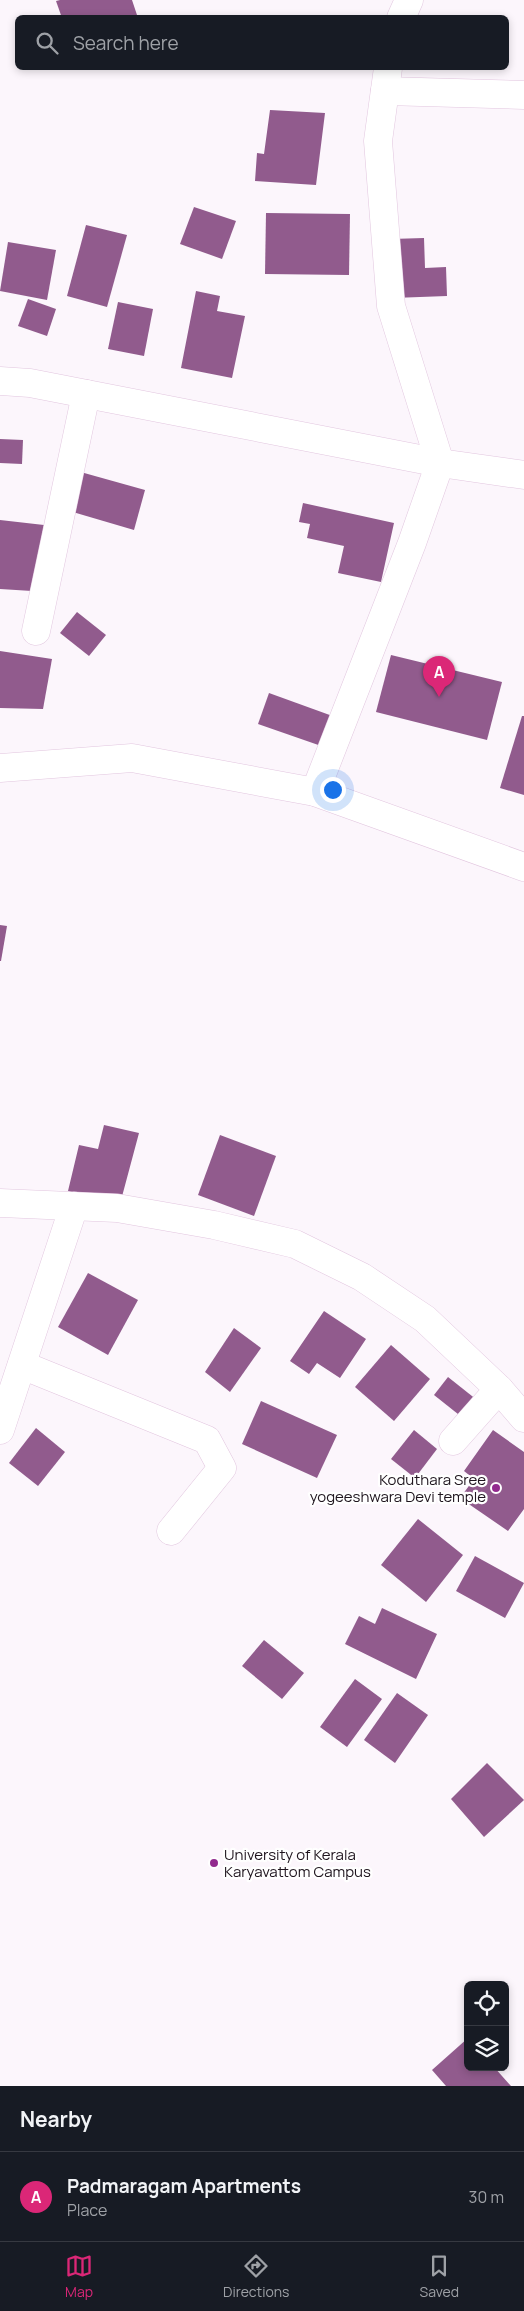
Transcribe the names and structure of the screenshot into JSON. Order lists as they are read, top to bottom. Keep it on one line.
{"places":["Koduthara Sree yogeeshwara Devi temple","University of Kerala Karyavattom Campus"],"page":{"search":"Search here","pins":"A","heading":"Nearby","list":[{"mark":"A","name":"Padmaragam Apartments","note":"Place","value":"30 m"}],"nav":["Map","Directions","Saved"]}}
